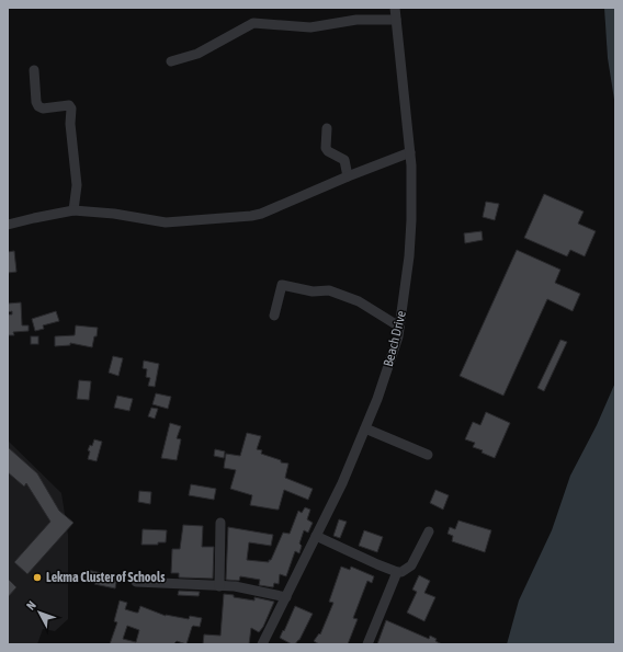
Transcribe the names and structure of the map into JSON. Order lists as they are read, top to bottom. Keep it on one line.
{"streets":{"street":["Beach Drive"]},"places":["Lekma Cluster of Schools"],"north":"top left"}
